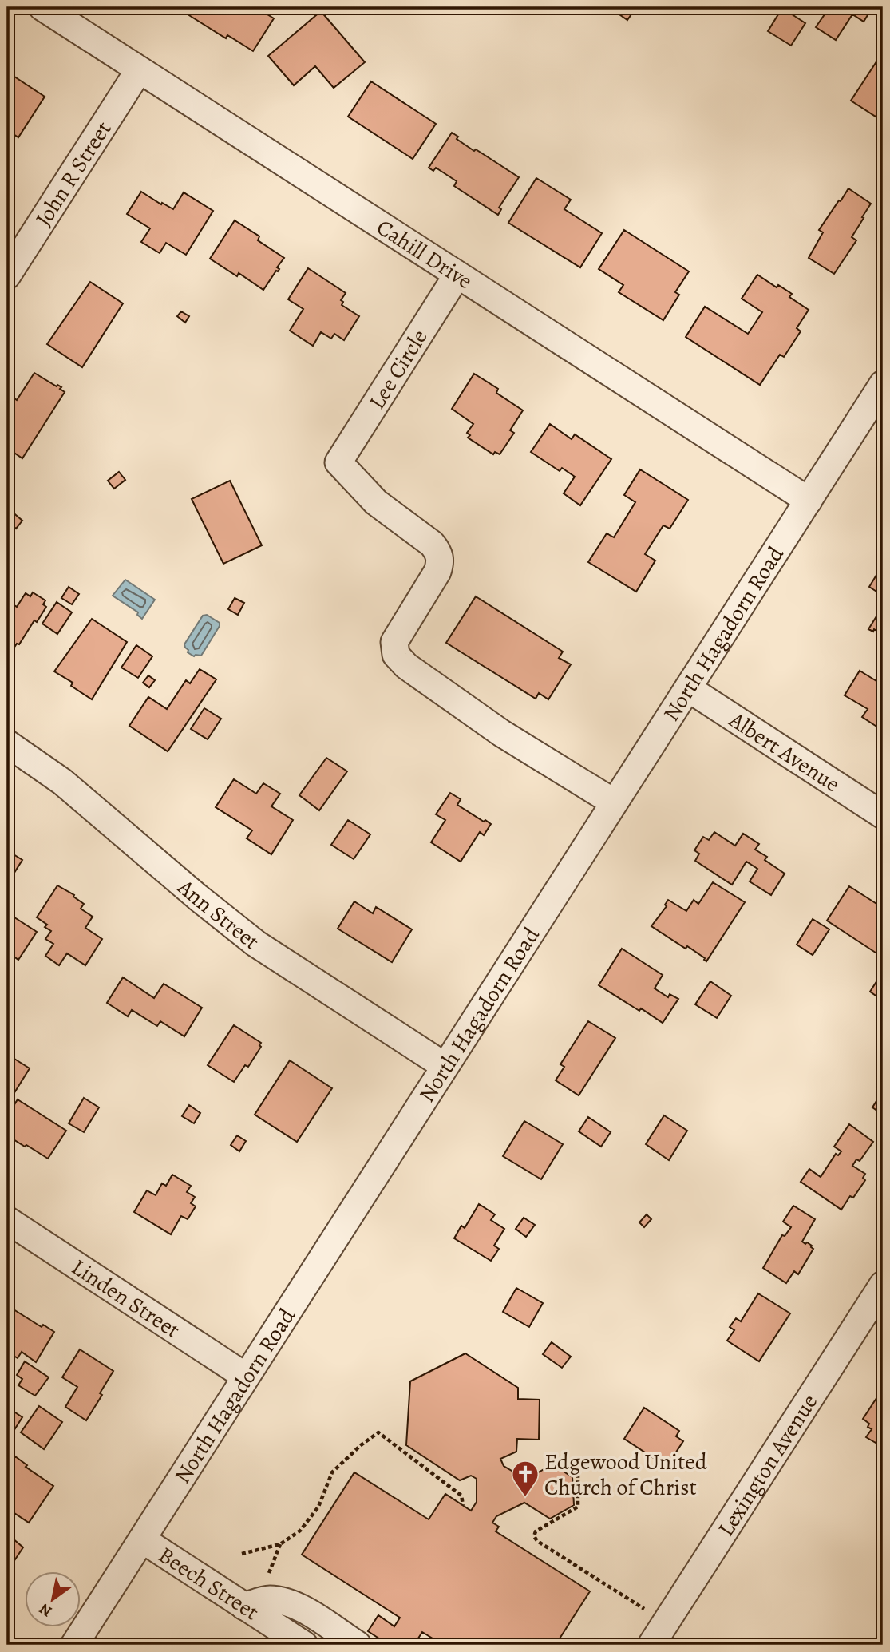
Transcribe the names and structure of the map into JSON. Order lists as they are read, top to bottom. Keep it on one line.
{"streets":{"street":["John R Street","Cahill Drive","Lee Circle","North Hagadorn Road","Albert Avenue","Ann Street","Linden Street","Lexington Avenue","Beech Street"]},"crossings":[["John R Street","Cahill Drive"],["Cahill Drive","Lee Circle"],["Cahill Drive","North Hagadorn Road"],["Lee Circle","North Hagadorn Road"],["North Hagadorn Road","Albert Avenue"],["North Hagadorn Road","Ann Street"],["North Hagadorn Road","Linden Street"],["North Hagadorn Road","Beech Street"]],"places":{"church":["Edgewood United Church of Christ"]},"north":"bottom left"}
